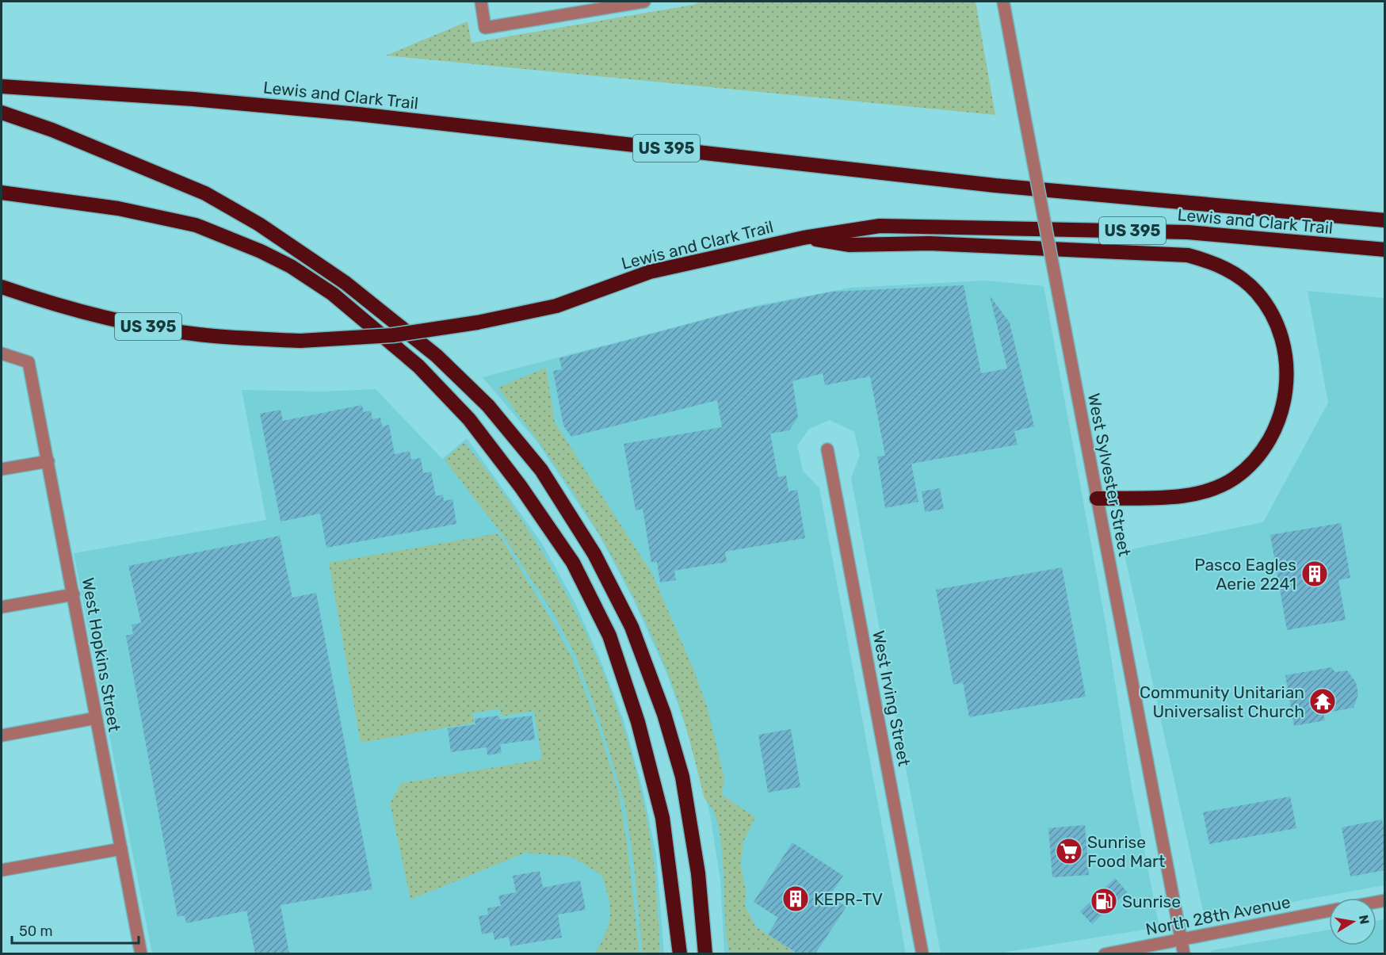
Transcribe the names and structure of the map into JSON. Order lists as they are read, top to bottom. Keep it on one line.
{"streets":{"highway":["Lewis and Clark Trail","US 395"],"street":["West Sylvester Street","West Hopkins Street","West Irving Street","North 28th Avenue"]},"crossings":[["West Sylvester Street","North 28th Avenue"]],"places":{"building":["Pasco Eagles Aerie 2241","KEPR-TV"],"temple":["Community Unitarian Universalist Church"],"supermarket":["Sunrise Food Mart"],"fuel station":["Sunrise"]},"scale_bar":"50 m","north":"right"}
